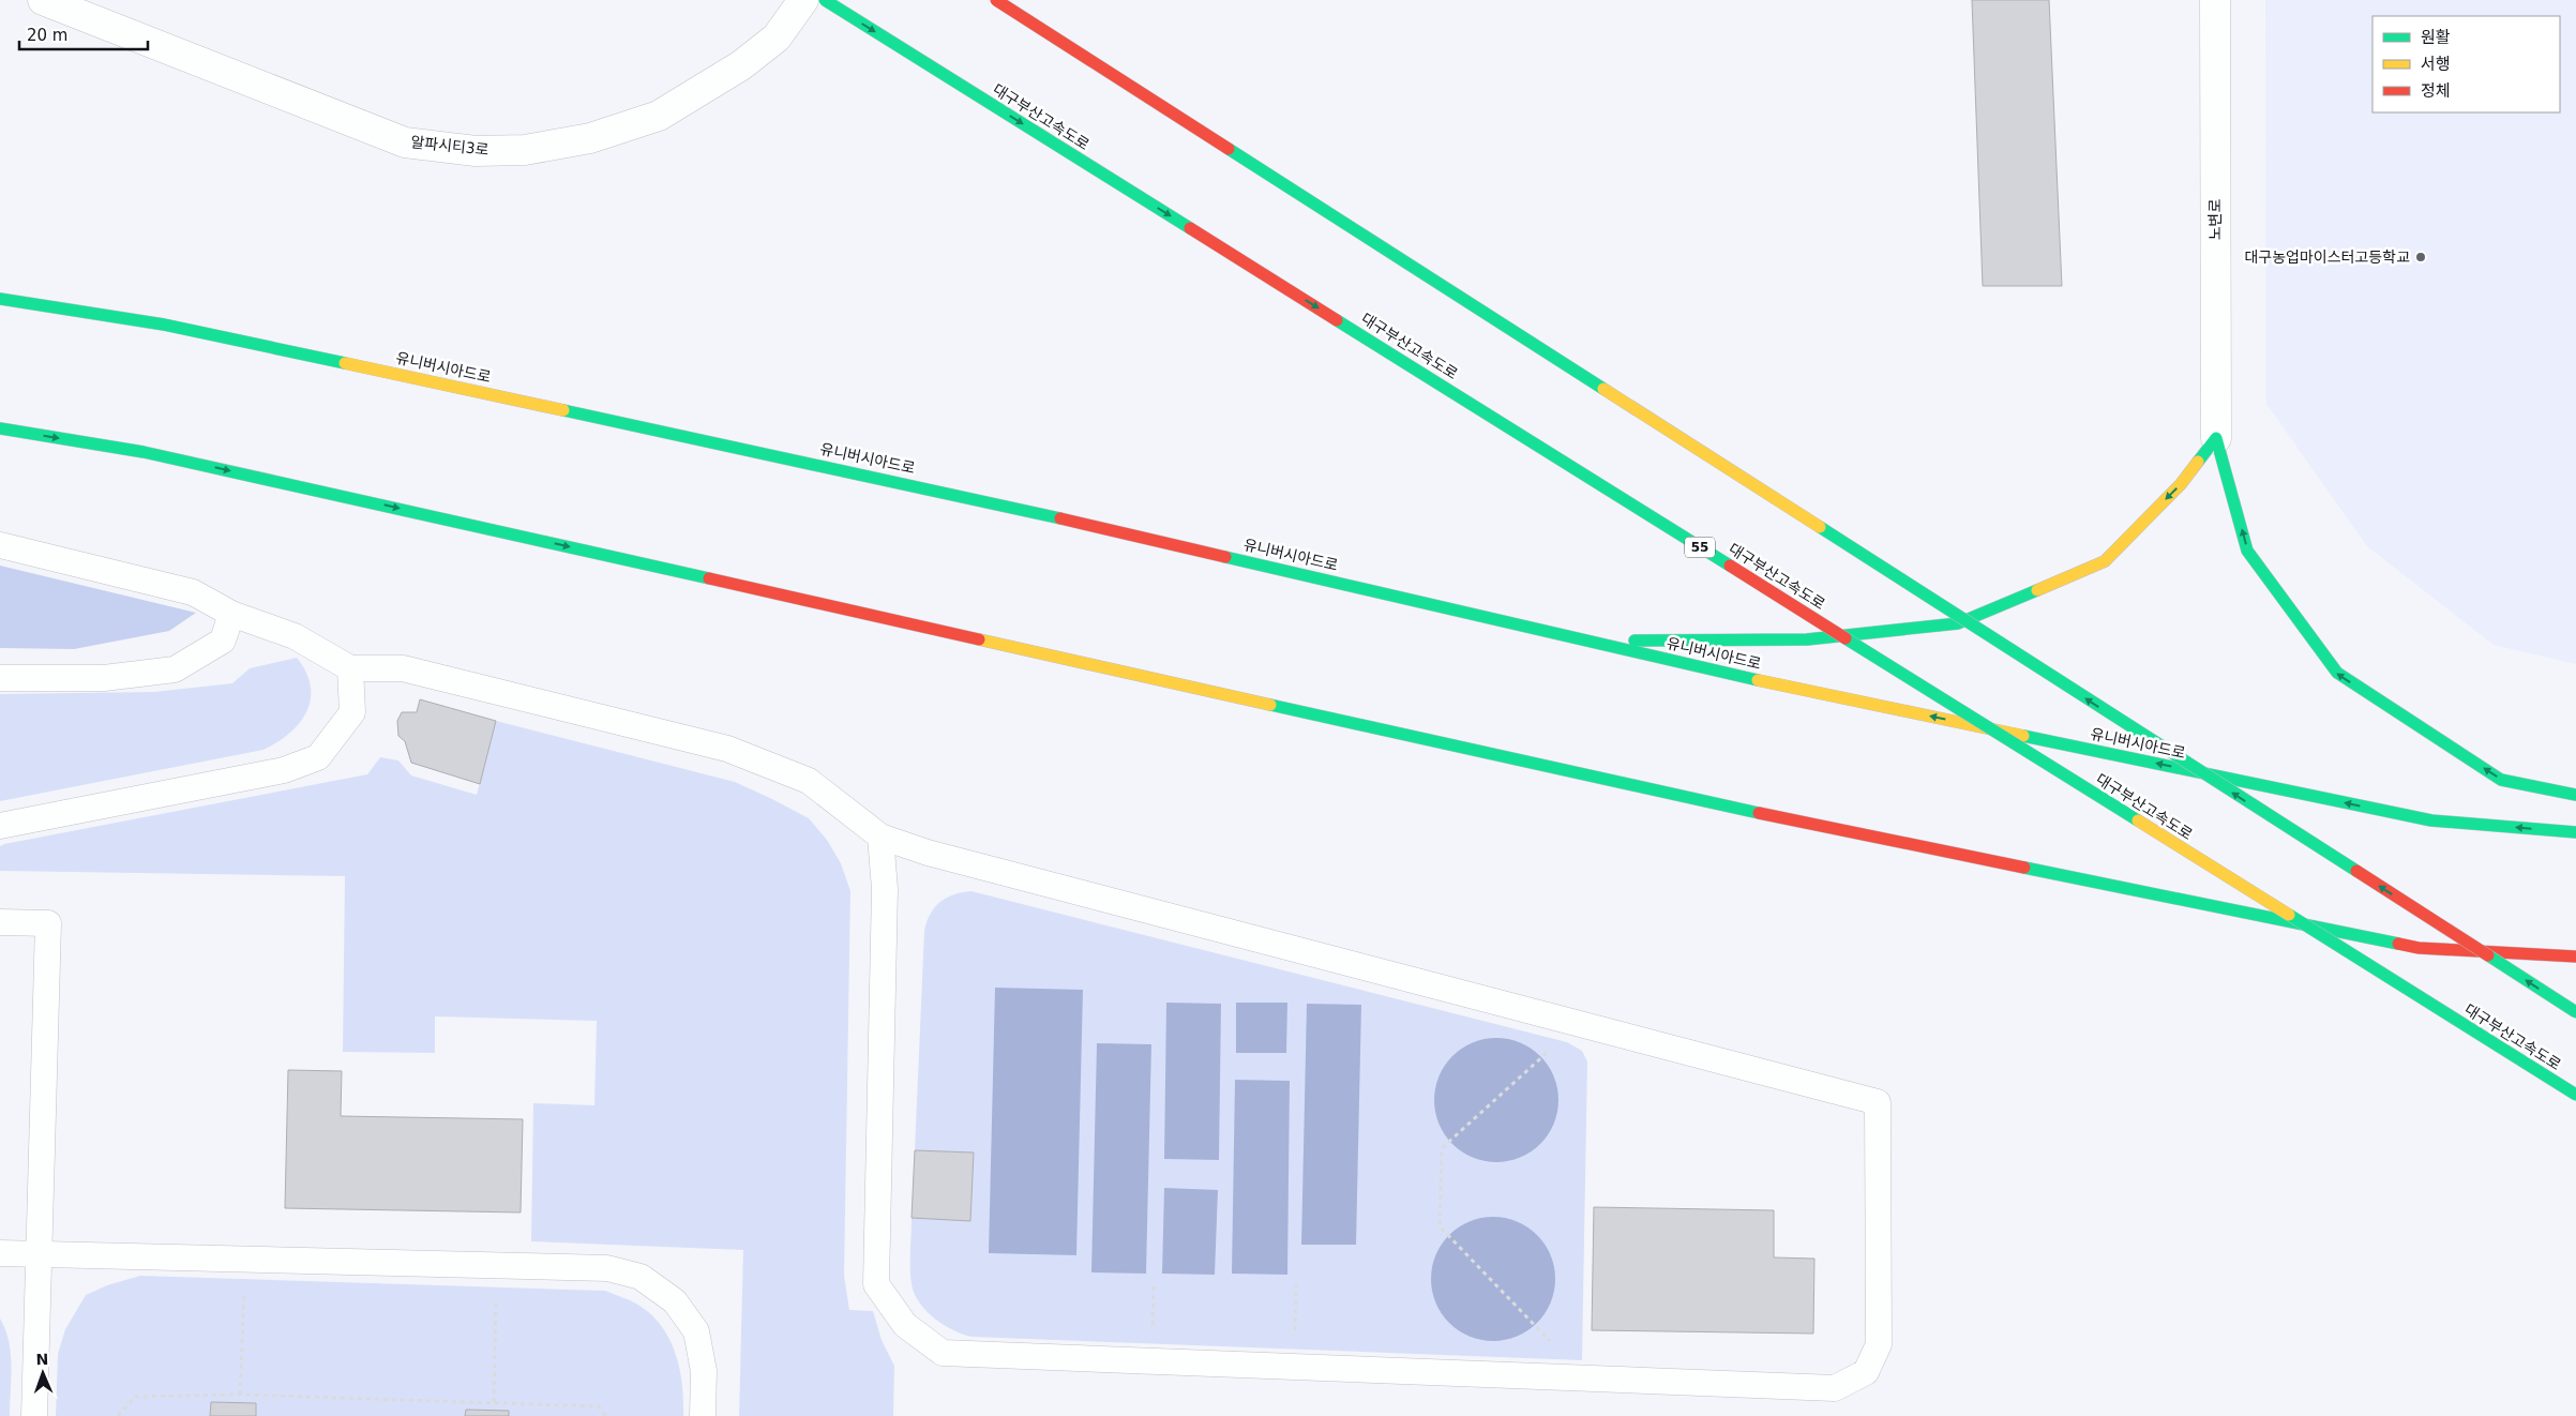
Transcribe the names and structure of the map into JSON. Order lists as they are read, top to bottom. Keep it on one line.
{"streets":{"main road":["대구부산고속도로","유니버시아드로","55"],"street":["알파시티3로","노변로"]},"places":["대구농업마이스터고등학교"],"legend":["원활","서행","정체"],"scale_bar":"20 m","north":"top"}
